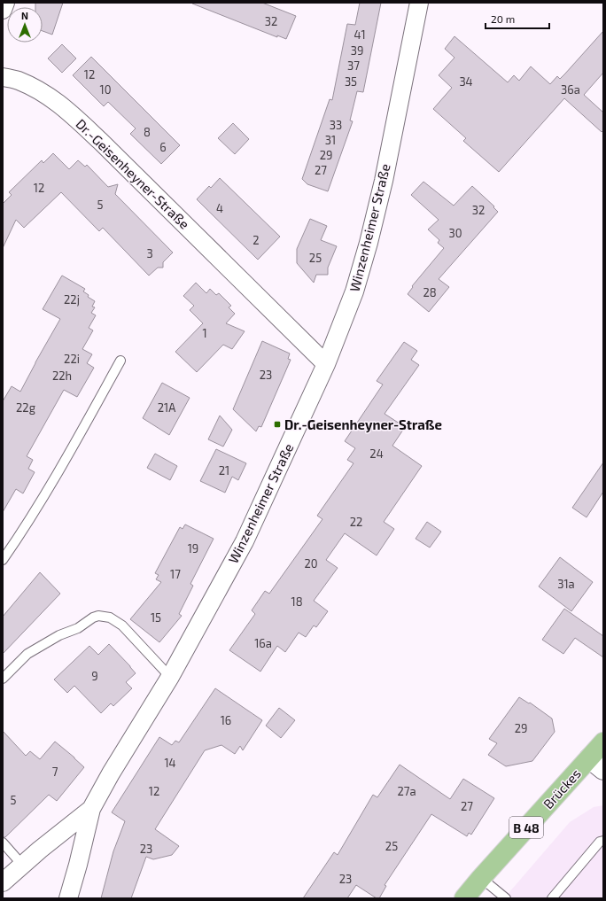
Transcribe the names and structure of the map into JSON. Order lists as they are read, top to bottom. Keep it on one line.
{"streets":{"main road":["Brückes","B 48"],"street":["Dr.-Geisenheyner-Straße","Winzenheimer Straße"]},"crossings":[["Dr.-Geisenheyner-Straße","Winzenheimer Straße"]],"places":{"transit":["Dr.-Geisenheyner-Straße"]},"house_numbers":["32","41","39","37","12","35","34","10","36a","33","8","31","6","29","27","12","5","4","32","30","2","3","25","28","22j","1","22i","23","22h","22g","21A","24","21","22","19","20","17","31a","18","15","16a","9","16","29","14","7","12","27a","5","27","25","23","23"],"scale_bar":"20 m","north":"top"}
